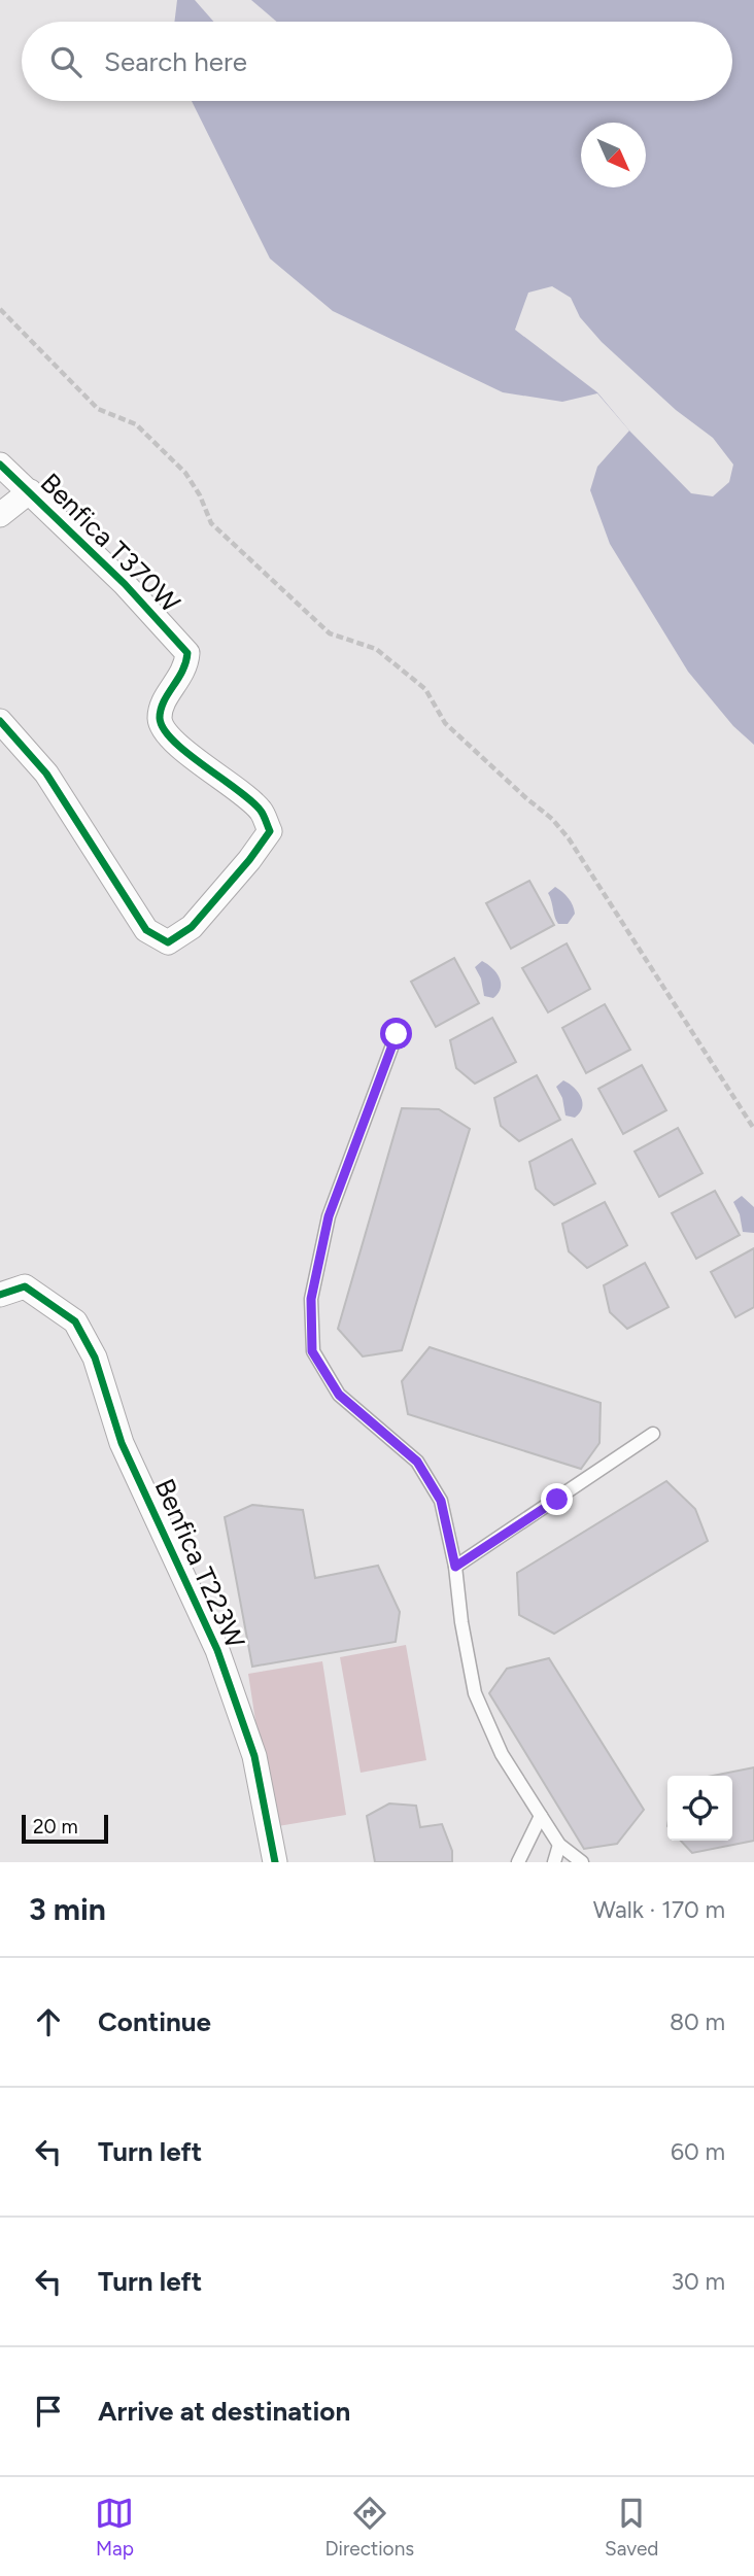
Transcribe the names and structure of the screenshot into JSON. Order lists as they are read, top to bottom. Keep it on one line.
{"streets":{"street":["Benfica T370W","Benfica T223W"]},"scale_bar":"20 m","north":"bottom right","page":{"search":"Search here","scale":"20 m","heading":["3 min","Walk · 170 m"],"list":[["Continue","80 m"],["Turn left","60 m"],["Turn left","30 m"],"Arrive at destination"],"nav":["Map","Directions","Saved"]}}
